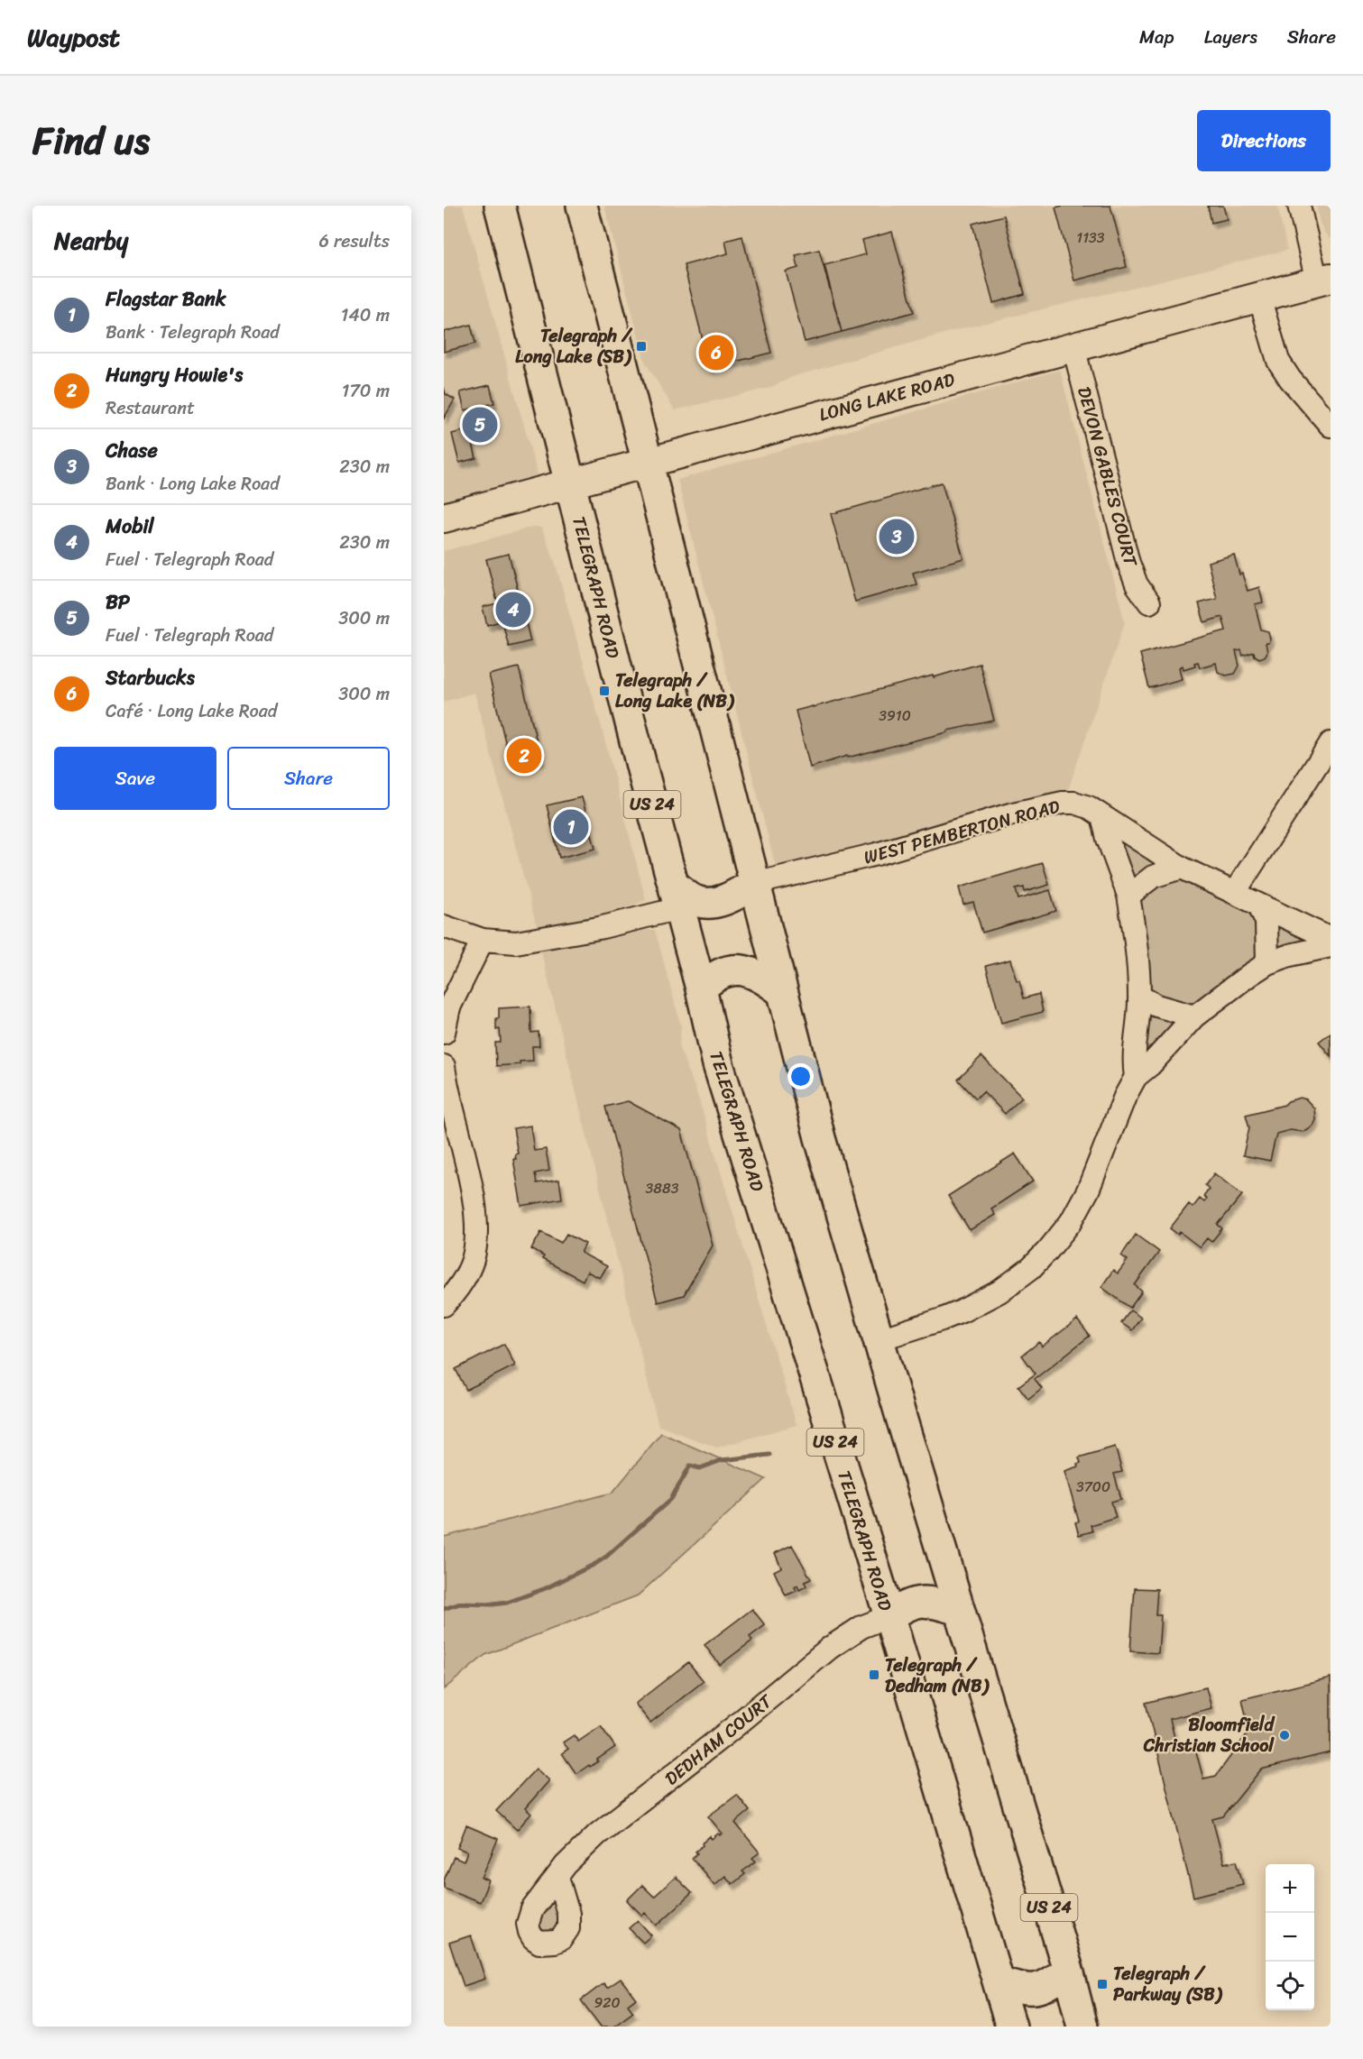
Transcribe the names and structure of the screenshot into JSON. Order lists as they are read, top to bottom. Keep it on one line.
{"streets":{"highway":["TELEGRAPH ROAD","US 24"],"main road":["LONG LAKE ROAD"],"street":["DEVON GABLES COURT","WEST PEMBERTON ROAD","DEDHAM COURT"]},"crossings":[["LONG LAKE ROAD","DEVON GABLES COURT"],["LONG LAKE ROAD","TELEGRAPH ROAD"],["LONG LAKE ROAD","US 24"],["TELEGRAPH ROAD","DEDHAM COURT"],["US 24","WEST PEMBERTON ROAD"]],"places":{"transit":["Telegraph / Long Lake (SB)","Telegraph / Long Lake (NB)","Telegraph / Dedham (NB)","Telegraph / Parkway (SB)"],"other":["Bloomfield Christian School"]},"house_numbers":["1133","3910","3883","3700","920"],"page":{"header":"Waypost","nav":["Map","Layers","Share"],"title":"Find us","buttons":["Directions",["Save","Share"]],"heading":["Nearby","6 results"],"list":[{"mark":"1","name":"Flagstar Bank","note":"Bank · Telegraph Road","value":"140 m"},{"mark":"2","name":"Hungry Howie's","note":"Restaurant","value":"170 m"},{"mark":"3","name":"Chase","note":"Bank · Long Lake Road","value":"230 m"},{"mark":"4","name":"Mobil","note":"Fuel · Telegraph Road","value":"230 m"},{"mark":"5","name":"BP","note":"Fuel · Telegraph Road","value":"300 m"},{"mark":"6","name":"Starbucks","note":"Café · Long Lake Road","value":"300 m"}],"pins":["6","5","3","4","2","1"],"map_buttons":["+","−"]}}
